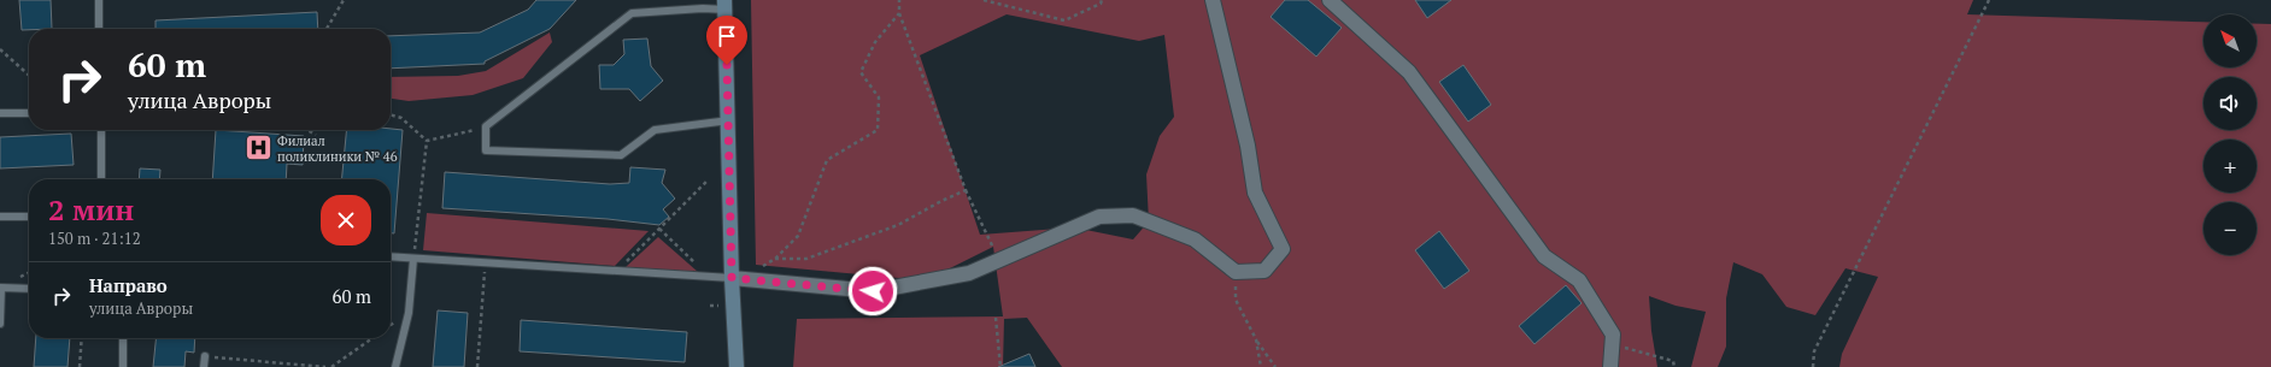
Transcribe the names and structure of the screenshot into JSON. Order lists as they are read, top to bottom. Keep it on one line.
{"places":{"hospital":["Филиал поликлиники № 46"]},"north":"top left","page":{"map_buttons":["+","−"],"turn":["60 m","улица Авроры"],"heading":["2 мин","150 m · 21:12"],"list":[{"name":"Направо","note":"улица Авроры","value":"60 m"}]}}
